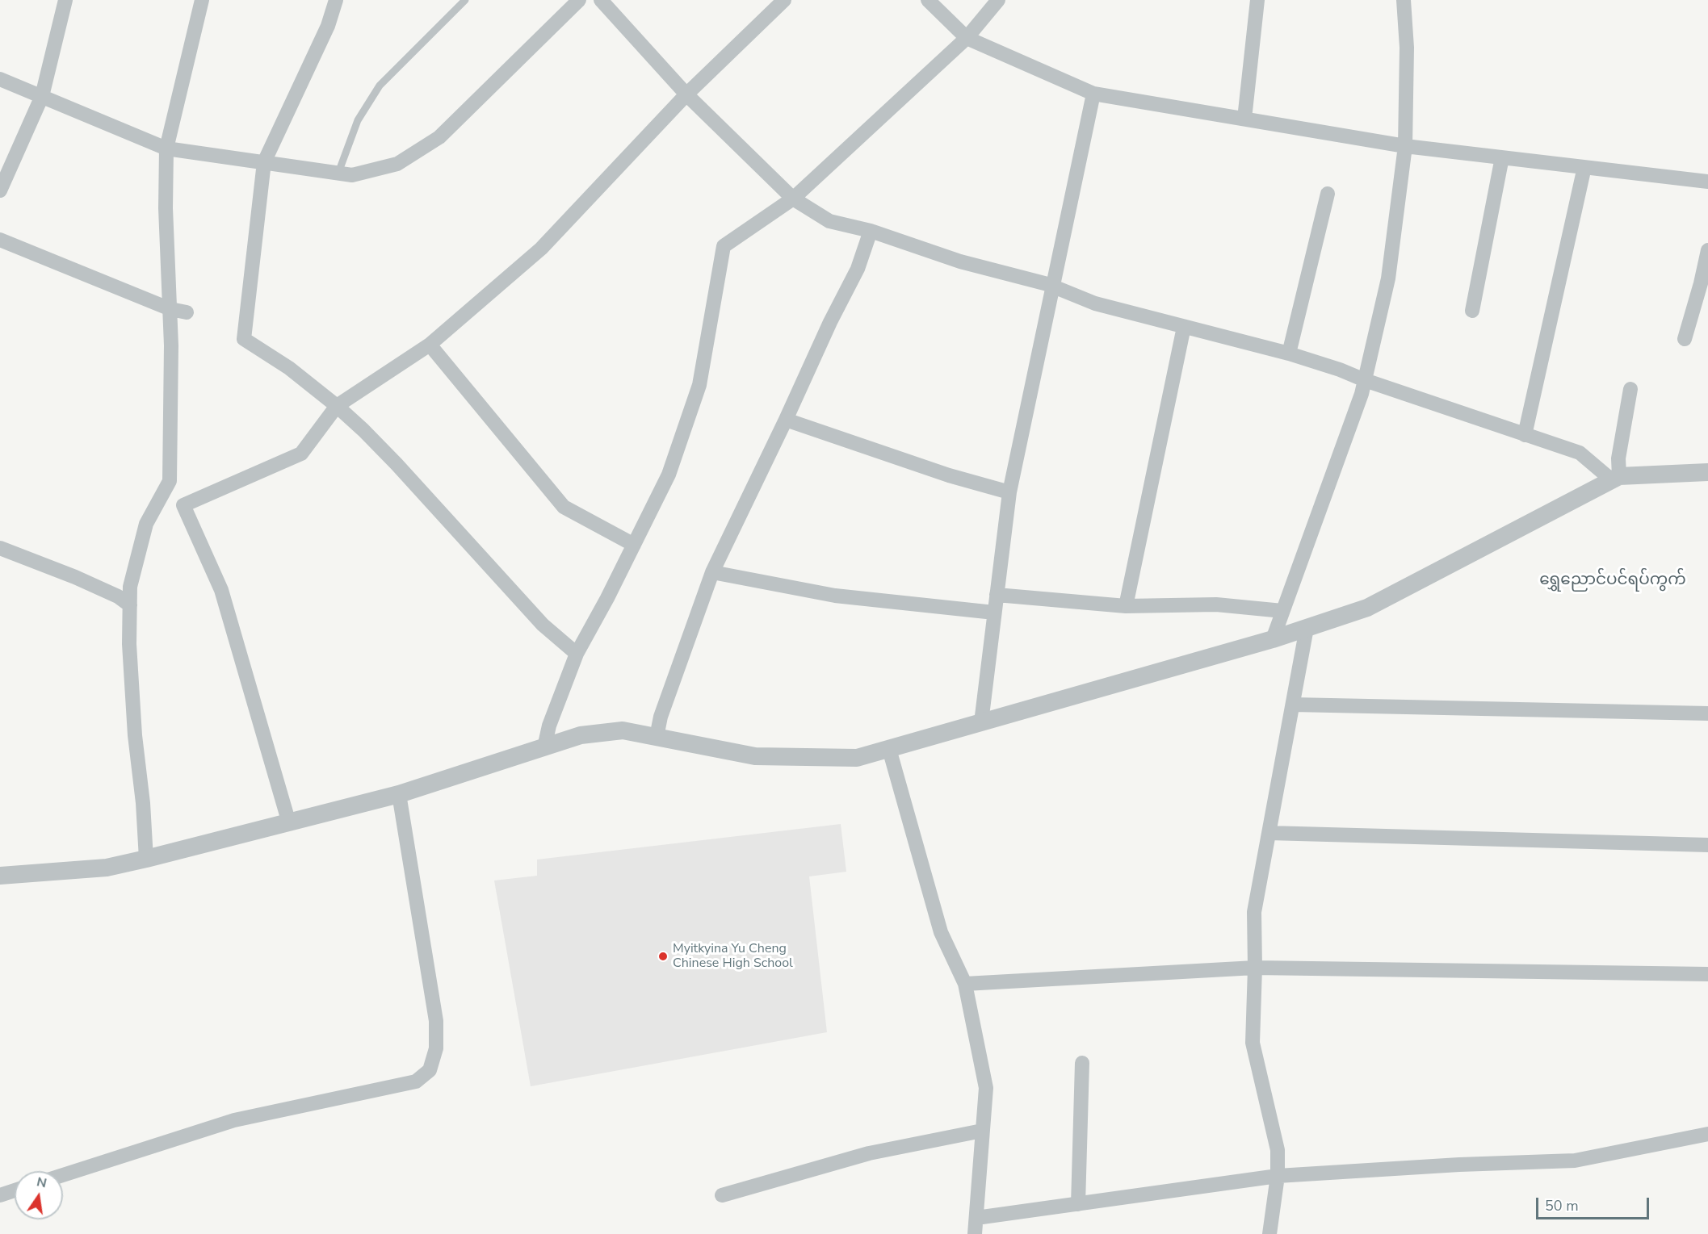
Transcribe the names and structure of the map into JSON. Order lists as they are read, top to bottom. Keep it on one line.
{"districts":["ရွှေညောင်ပင်ရပ်ကွက်"],"places":["Myitkyina Yu Cheng Chinese High School"],"scale_bar":"50 m","north":"top"}
